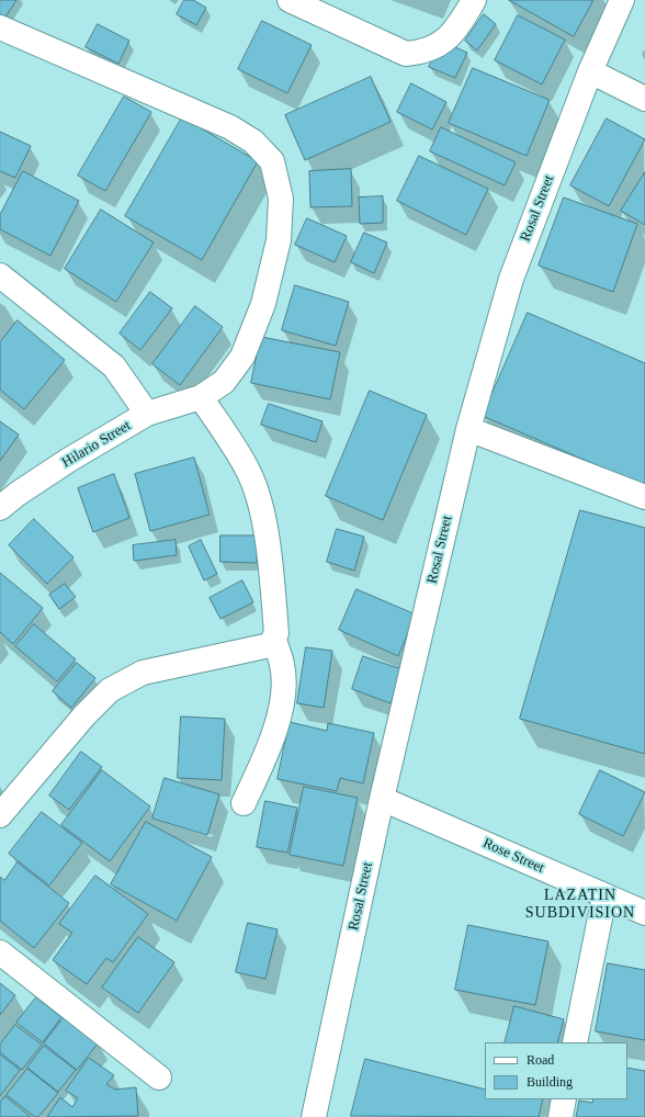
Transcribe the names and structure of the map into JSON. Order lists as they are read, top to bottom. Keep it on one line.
{"streets":{"street":["Rosal Street","Hilario Street","Rose Street"]},"crossings":[["Rosal Street","Rose Street"]],"districts":["LAZATIN SUBDIVISION"],"legend":["Road","Building"]}
